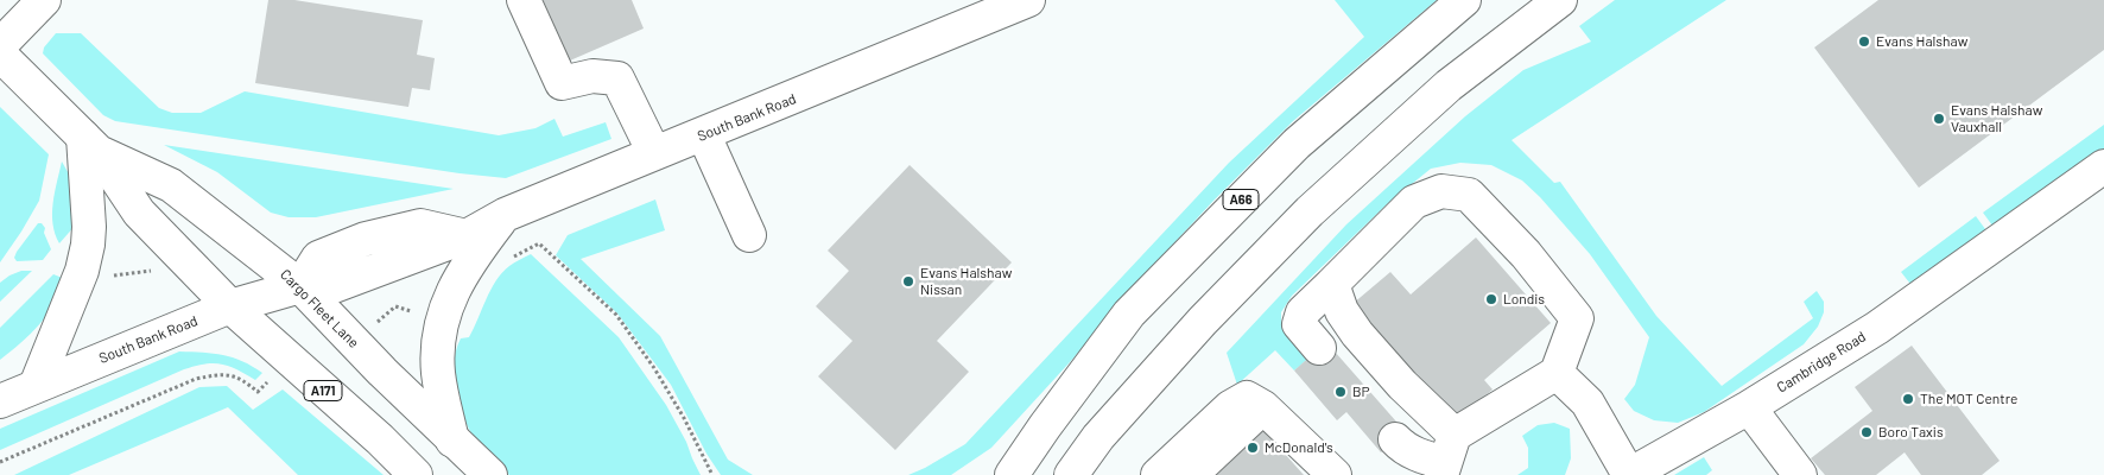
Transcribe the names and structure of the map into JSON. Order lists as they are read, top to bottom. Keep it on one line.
{"streets":{"main road":["South Bank Road","A66","Cargo Fleet Lane","Cambridge Road","A171"]},"crossings":[["South Bank Road","Cargo Fleet Lane"]],"places":["Evans Halshaw","Evans Halshaw Vauxhall","Evans Halshaw Nissan","Londis","BP","The MOT Centre","Boro Taxis","McDonald's"]}
